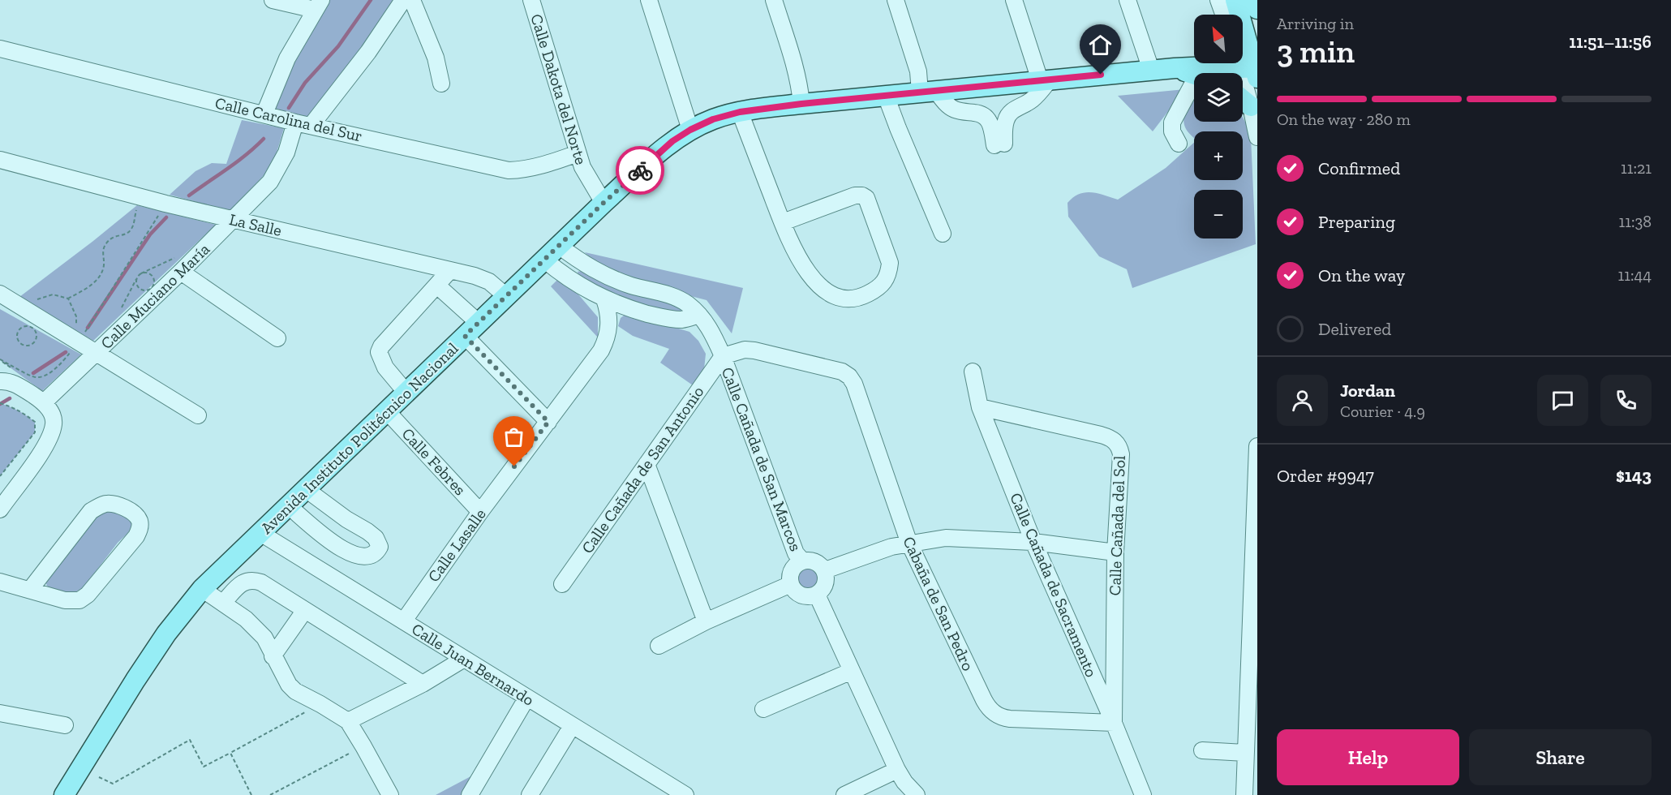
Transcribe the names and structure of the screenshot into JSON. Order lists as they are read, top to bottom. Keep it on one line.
{"streets":{"main road":["Avenida Instituto Politécnico Nacional"],"street":["Calle Dakota del Norte","Calle Carolina del Sur","La Salle","Calle Muciano María","Calle Cañada de San Marcos","Calle Febres","Calle Cañada de San Antonio","Calle Cañada del Sol","Calle Lasalle","Calle Cañada de Sacramento","Cabaña de San Pedro","Calle Juan Bernardo"]},"crossings":[["Calle Dakota del Norte","Calle Carolina del Sur"],["Calle Dakota del Norte","Avenida Instituto Politécnico Nacional"],["Calle Carolina del Sur","Calle Muciano María"],["La Salle","Calle Muciano María"],["La Salle","Avenida Instituto Politécnico Nacional"],["Avenida Instituto Politécnico Nacional","Calle Cañada de San Marcos"],["Avenida Instituto Politécnico Nacional","Calle Febres"],["Avenida Instituto Politécnico Nacional","Calle Juan Bernardo"],["Calle Cañada de San Marcos","Calle Cañada de San Antonio"],["Calle Cañada de San Marcos","Cabaña de San Pedro"],["Calle Febres","Calle Lasalle"],["Calle Cañada de San Antonio","Cabaña de San Pedro"],["Calle Cañada del Sol","Calle Cañada de Sacramento"],["Calle Cañada del Sol","Cabaña de San Pedro"],["Calle Lasalle","Calle Juan Bernardo"],["Calle Cañada de Sacramento","Cabaña de San Pedro"]],"north":"top left","page":{"heading":["3 min","Arriving in","11:51–11:56"],"panel":["Jordan","Courier · 4.9","Order #9947","$143"],"map_buttons":["+","−"],"bar":"On the way · 280 m","list":[["Confirmed","11:21"],["Preparing","11:38"],["On the way","11:44"],"Delivered"],"buttons":["Help","Share"]}}
